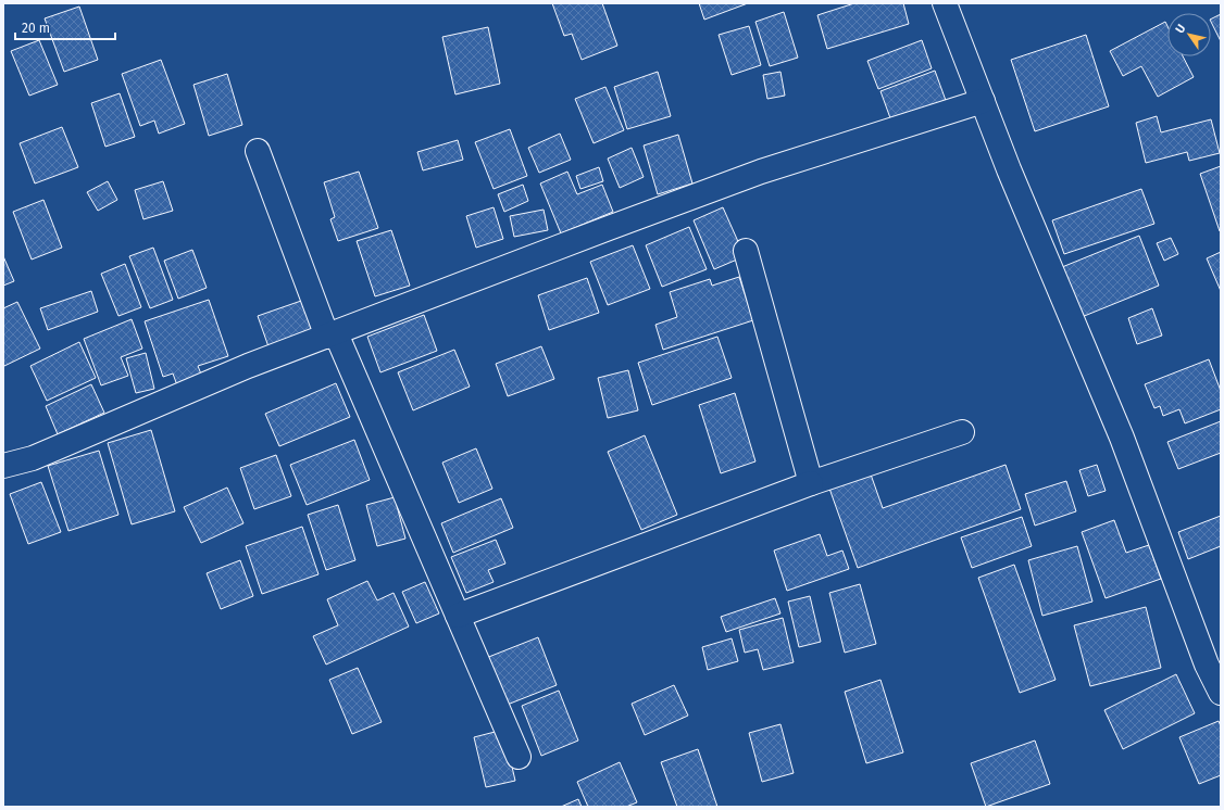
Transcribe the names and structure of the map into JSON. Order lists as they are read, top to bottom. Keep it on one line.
{"scale_bar":"20 m","north":"top left"}
